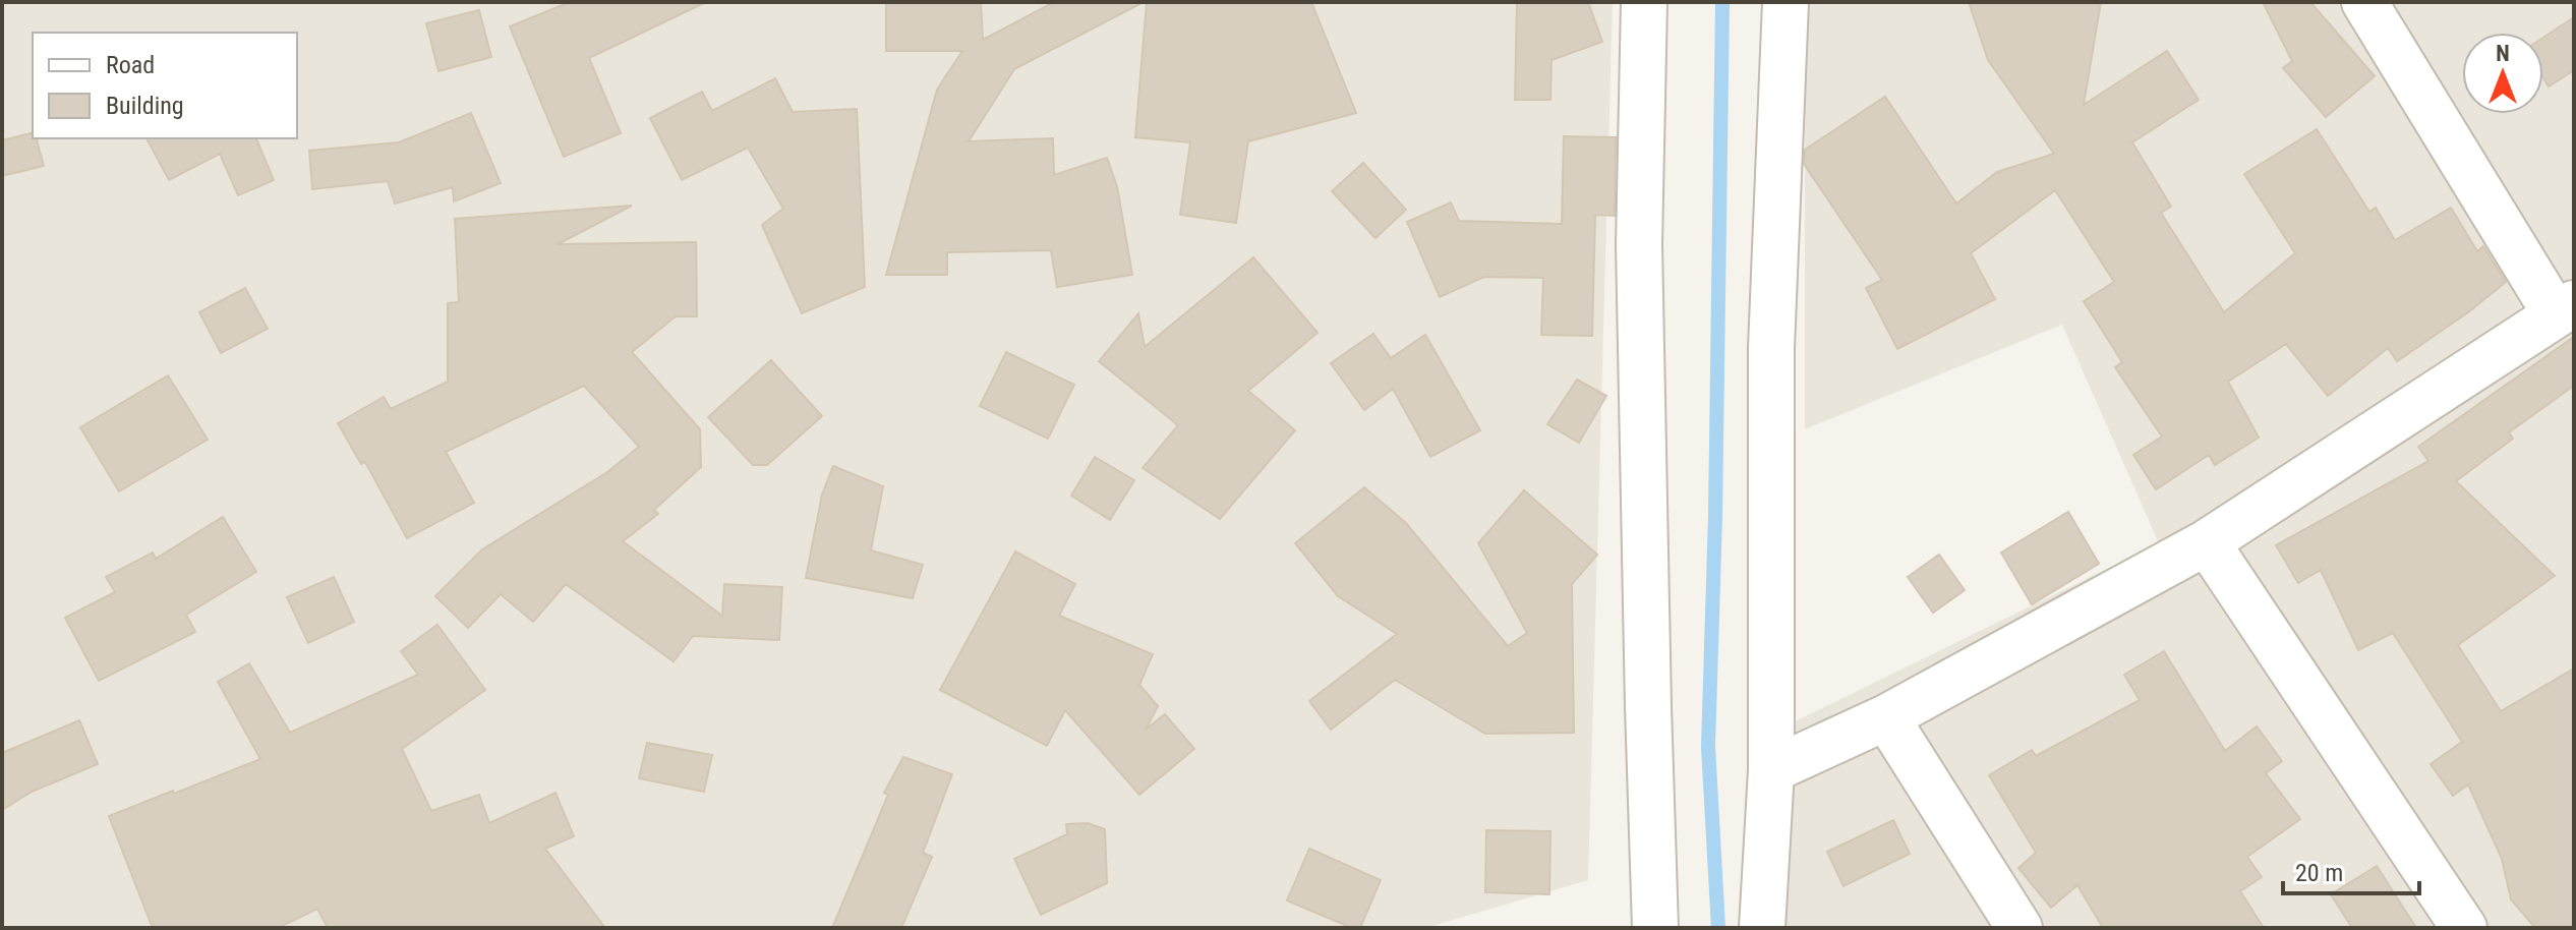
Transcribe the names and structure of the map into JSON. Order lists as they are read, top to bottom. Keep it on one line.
{"legend":["Road","Building"],"scale_bar":"20 m","north":"top"}
